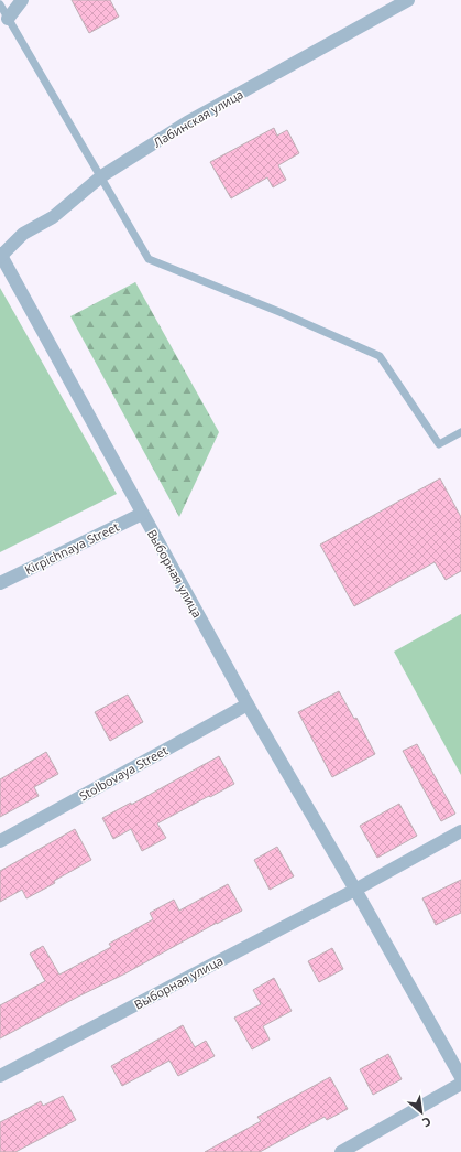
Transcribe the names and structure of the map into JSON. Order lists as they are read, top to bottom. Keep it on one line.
{"streets":{"street":["Лабинская улица","Kirpichnaya Street","Выборная улица","Stolbovaya Street"]},"crossings":[["Лабинская улица","Выборная улица"],["Kirpichnaya Street","Выборная улица"],["Выборная улица","Stolbovaya Street"]],"north":"bottom right"}
